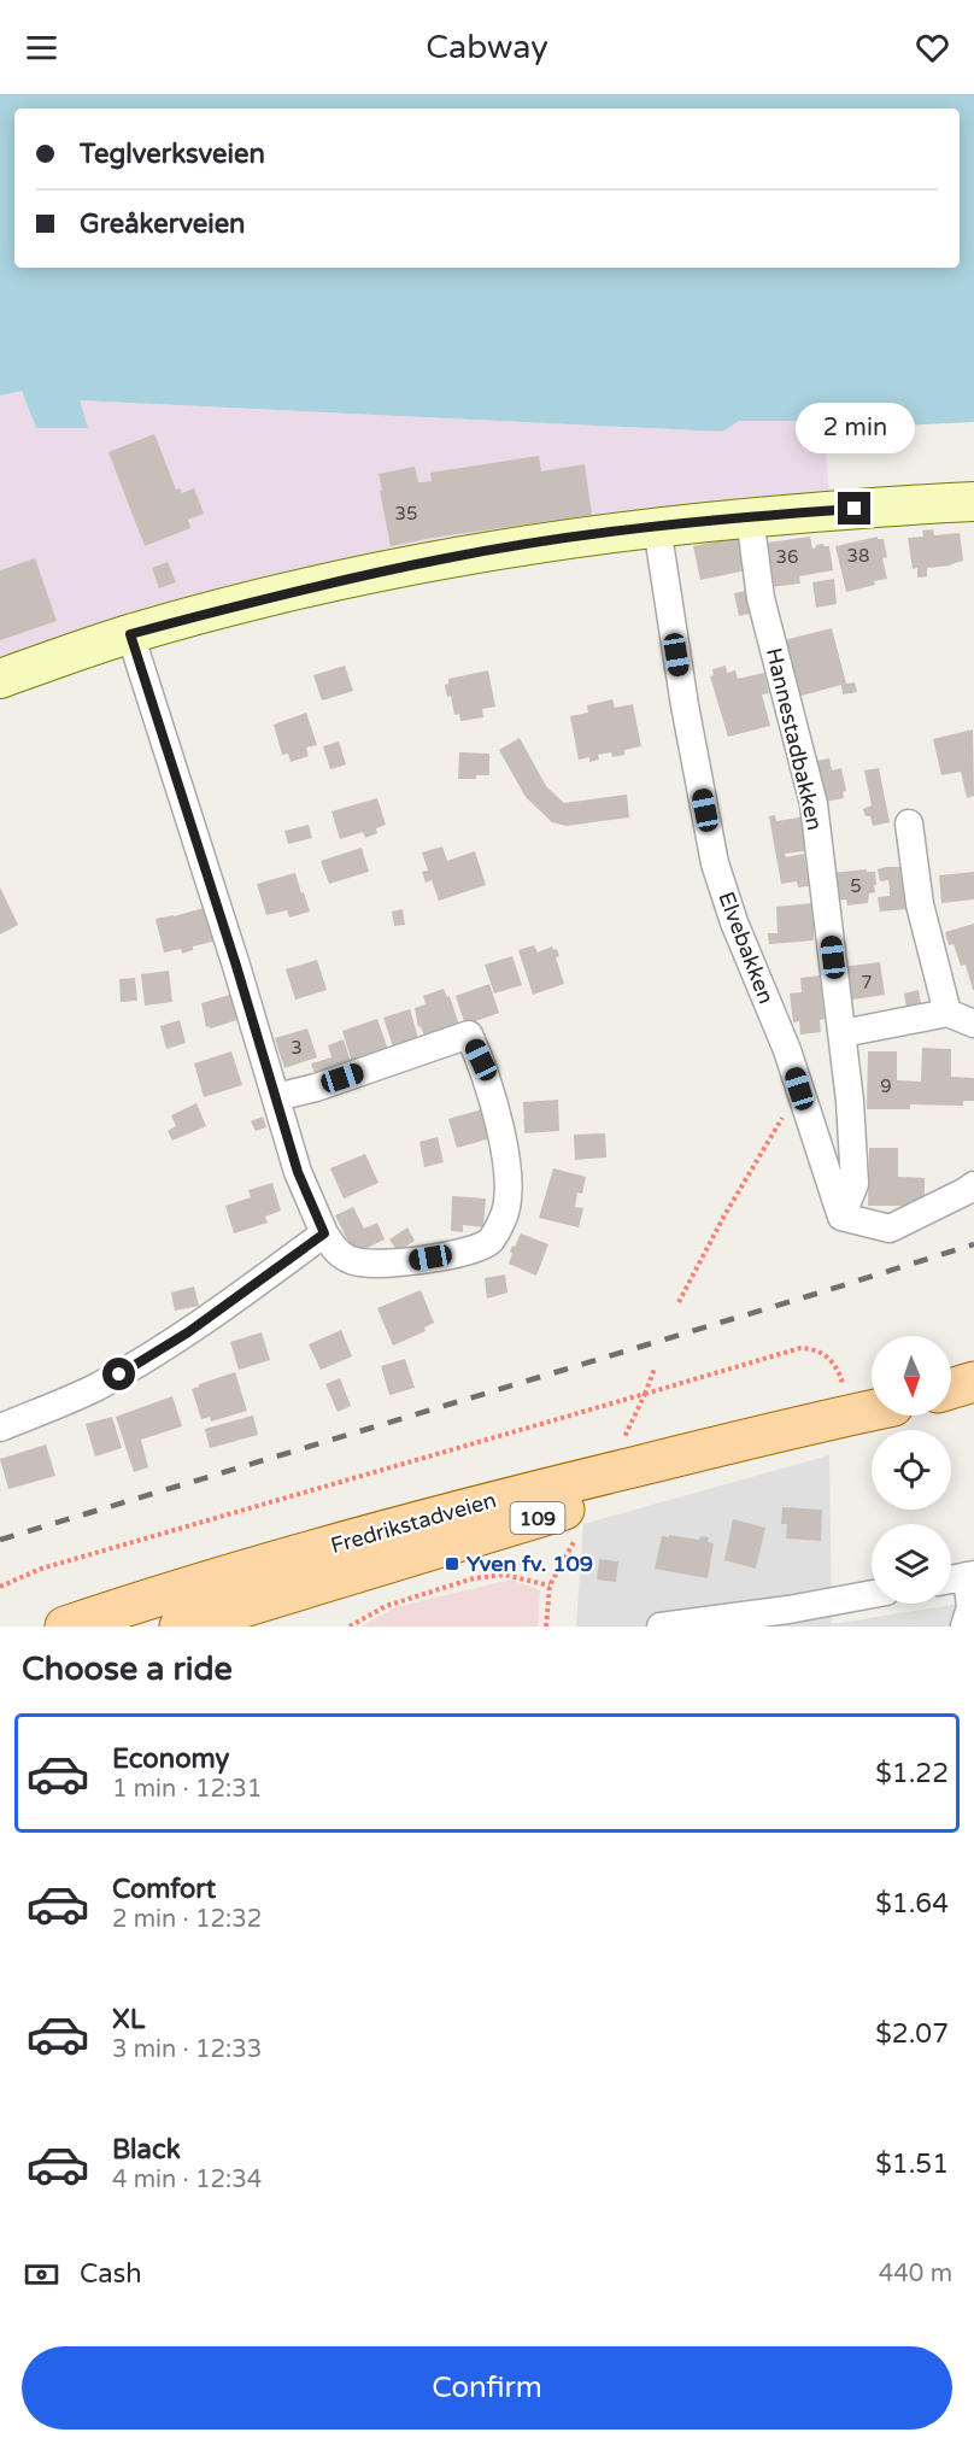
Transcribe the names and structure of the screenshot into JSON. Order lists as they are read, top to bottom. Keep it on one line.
{"streets":{"main road":["109","Fredrikstadveien"],"street":["Hannestadbakken","Elvebakken"]},"crossings":[["Hannestadbakken","Elvebakken"]],"places":{"transit":["Yven fv. 109"]},"house_numbers":["35","38","36","5","7","3","9"],"north":"bottom","page":{"header":"Cabway","banner":["Teglverksveien","Greåkerveien"],"bubble":"2 min","heading":"Choose a ride","list":[{"name":"Economy","note":"1 min · 12:31","value":"$1.22"},{"name":"Comfort","note":"2 min · 12:32","value":"$1.64"},{"name":"XL","note":"3 min · 12:33","value":"$2.07"},{"name":"Black","note":"4 min · 12:34","value":"$1.51"}],"pay":["Cash","440 m"],"buttons":"Confirm"}}
